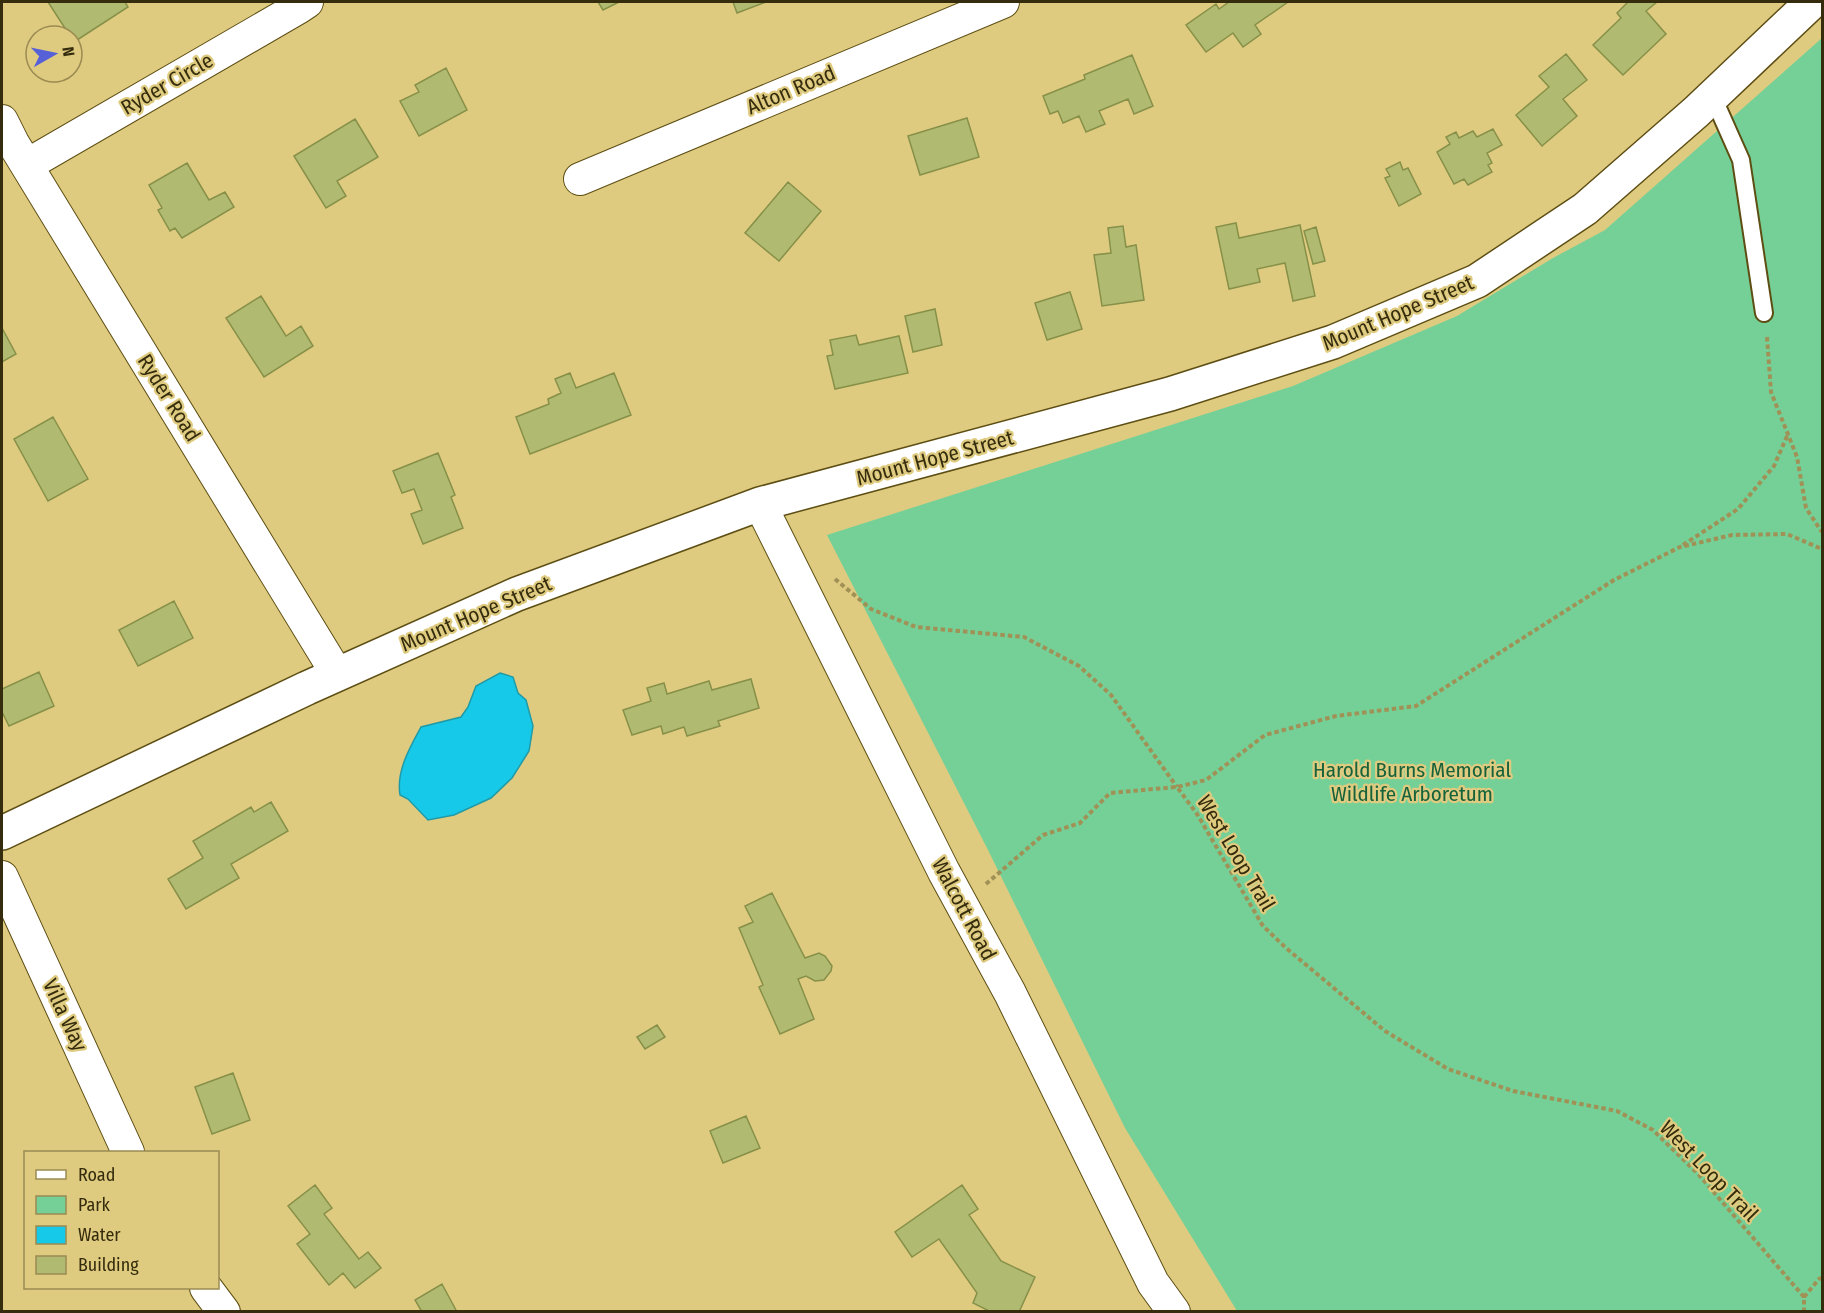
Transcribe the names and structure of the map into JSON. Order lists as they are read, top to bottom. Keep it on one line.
{"streets":{"street":["Ryder Circle","Alton Road","Mount Hope Street","Ryder Road","Walcott Road","Villa Way"],"path":["West Loop Trail"]},"crossings":[["Ryder Circle","Ryder Road"],["Mount Hope Street","Ryder Road"],["Mount Hope Street","Walcott Road"]],"parks":["Harold Burns Memorial Wildlife Arboretum"],"legend":["Road","Park","Water","Building"],"north":"right"}
